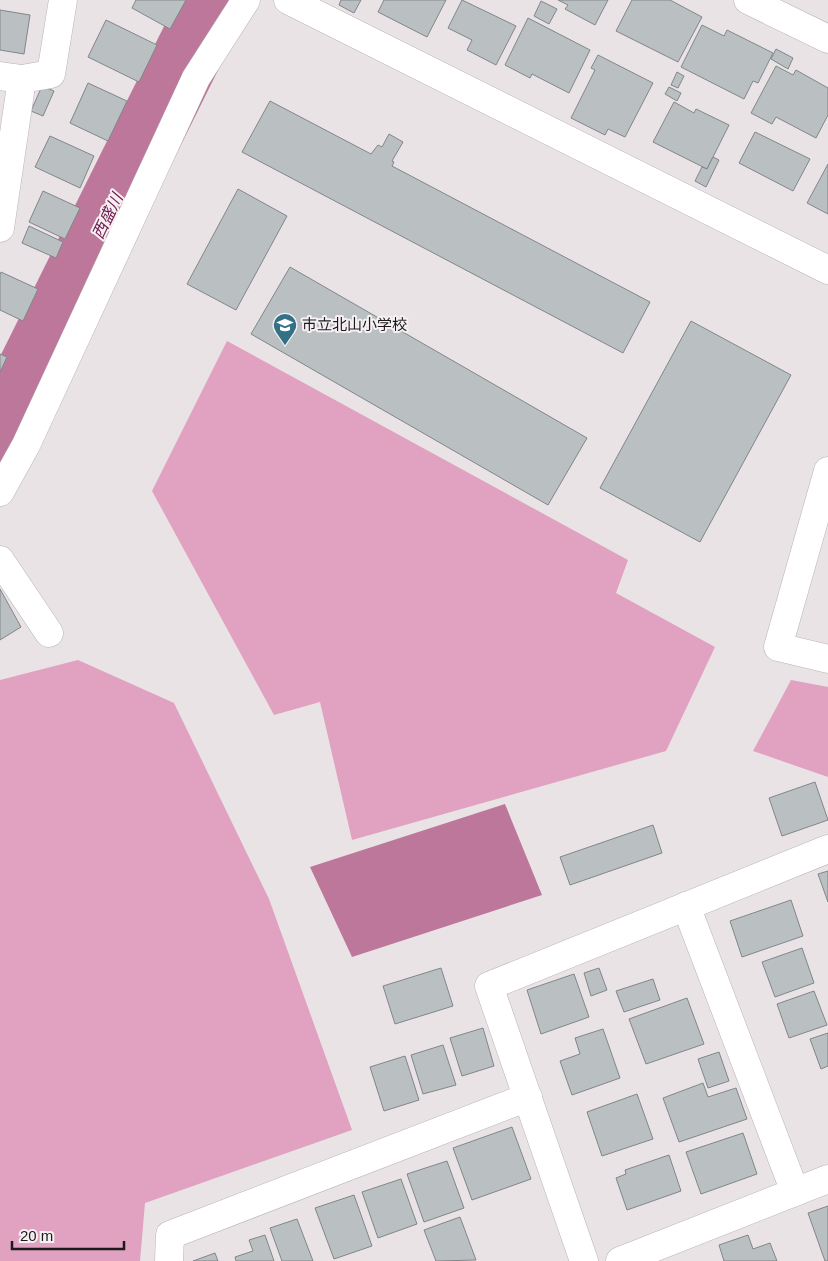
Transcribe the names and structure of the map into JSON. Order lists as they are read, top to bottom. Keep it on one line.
{"water":["西盛川"],"places":{"school or university":["市立北山小学校"]},"scale_bar":"20 m"}
